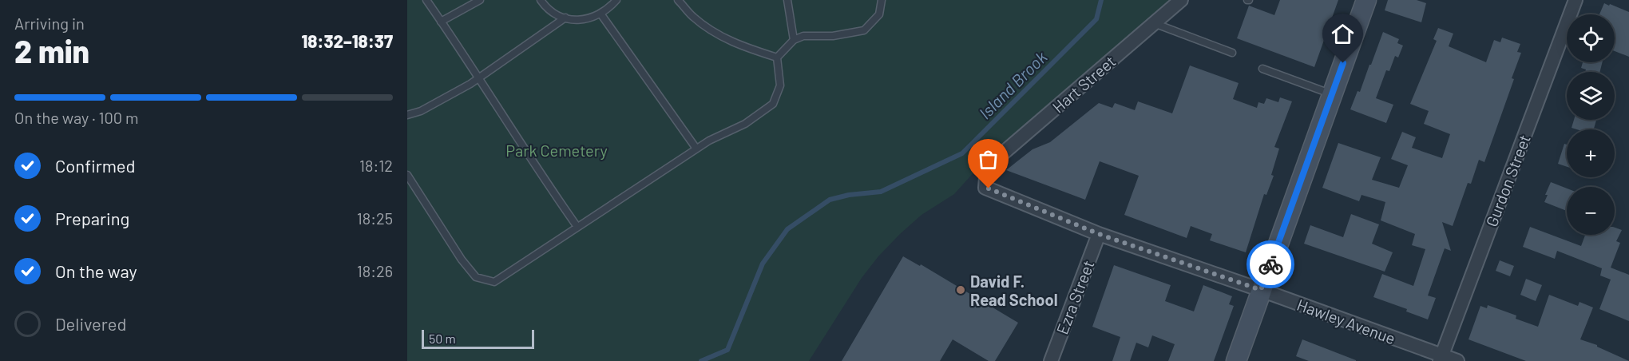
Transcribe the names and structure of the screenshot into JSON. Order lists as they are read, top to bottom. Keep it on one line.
{"streets":{"street":["Hart Street","Gurdon Street","Ezra Street","Hawley Avenue"]},"crossings":[["Hart Street","Hawley Avenue"],["Gurdon Street","Hawley Avenue"],["Ezra Street","Hawley Avenue"]],"water":["Island Brook"],"parks":["Park Cemetery"],"places":["David F. Read School"],"scale_bar":"50 m","page":{"heading":["2 min","Arriving in","18:32–18:37"],"map_buttons":["+","−"],"bar":"On the way · 100 m","list":[["Confirmed","18:12"],["Preparing","18:25"],["On the way","18:26"],"Delivered"],"scale":"50 m"}}
